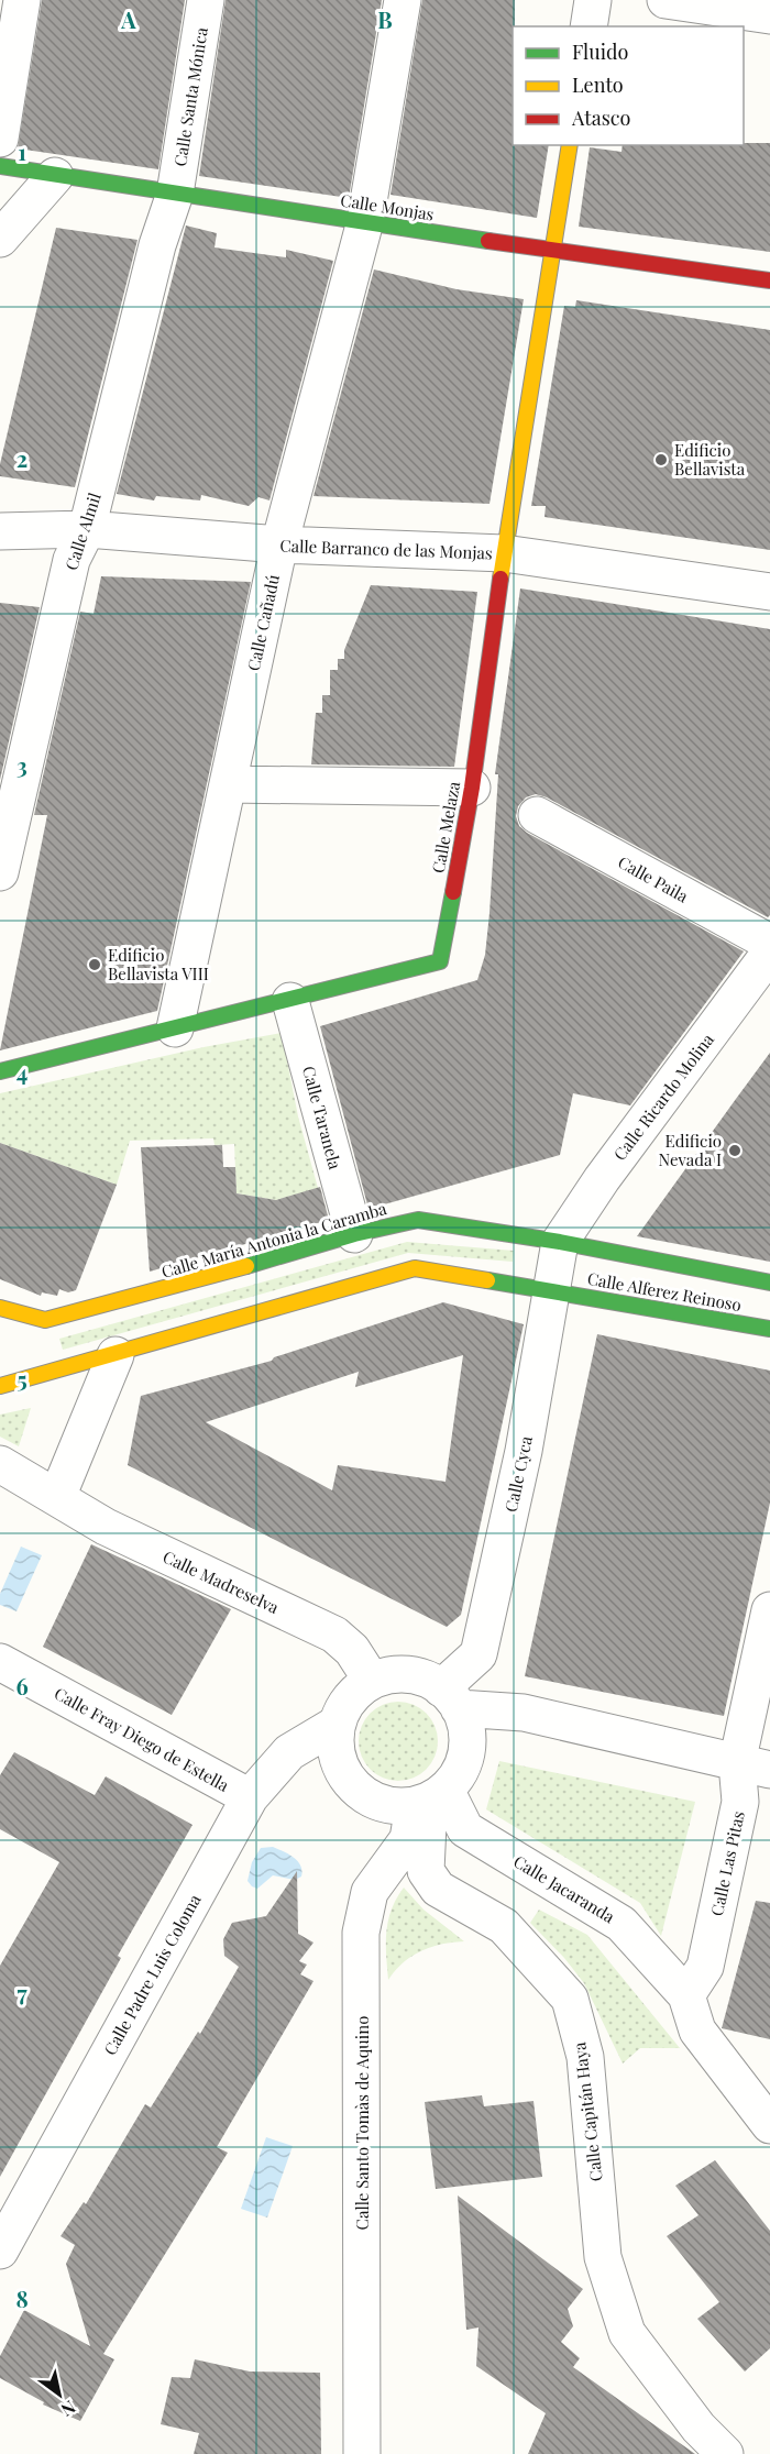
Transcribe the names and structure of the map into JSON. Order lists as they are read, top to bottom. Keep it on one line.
{"streets":{"street":["Calle Santa Mónica","Calle Monjas","Calle Almil","Calle Barranco de las Monjas","Calle Cañadú","Calle Melaza","Calle Paila","Calle Ricardo Molina","Calle Taranela","Calle María Antonia la Caramba","Calle Alferez Reinoso","Calle Cyca","Calle Madreselva","Calle Fray Diego de Estella","Calle Las Pitas","Calle Jacaranda","Calle Padre Luis Coloma","Calle Capitán Haya","Calle Santo Tomàs de Aquino"]},"crossings":[["Calle Santa Mónica","Calle Monjas"],["Calle Santa Mónica","Calle Almil"],["Calle Monjas","Calle Almil"],["Calle Monjas","Calle Cañadú"],["Calle Monjas","Calle Melaza"],["Calle Almil","Calle Barranco de las Monjas"],["Calle Barranco de las Monjas","Calle Cañadú"],["Calle Barranco de las Monjas","Calle Melaza"],["Calle Cañadú","Calle Melaza"],["Calle Melaza","Calle Taranela"],["Calle Ricardo Molina","Calle María Antonia la Caramba"],["Calle Ricardo Molina","Calle Alferez Reinoso"],["Calle Ricardo Molina","Calle Cyca"],["Calle Taranela","Calle María Antonia la Caramba"],["Calle María Antonia la Caramba","Calle Alferez Reinoso"],["Calle María Antonia la Caramba","Calle Cyca"],["Calle Alferez Reinoso","Calle Cyca"],["Calle Cyca","Calle Madreselva"],["Calle Cyca","Calle Jacaranda"],["Calle Cyca","Calle Padre Luis Coloma"],["Calle Cyca","Calle Capitán Haya"],["Calle Cyca","Calle Santo Tomàs de Aquino"],["Calle Madreselva","Calle Jacaranda"],["Calle Madreselva","Calle Padre Luis Coloma"],["Calle Madreselva","Calle Capitán Haya"],["Calle Madreselva","Calle Santo Tomàs de Aquino"],["Calle Fray Diego de Estella","Calle Padre Luis Coloma"],["Calle Las Pitas","Calle Jacaranda"],["Calle Jacaranda","Calle Padre Luis Coloma"],["Calle Jacaranda","Calle Capitán Haya"],["Calle Jacaranda","Calle Santo Tomàs de Aquino"],["Calle Padre Luis Coloma","Calle Capitán Haya"],["Calle Padre Luis Coloma","Calle Santo Tomàs de Aquino"],["Calle Capitán Haya","Calle Santo Tomàs de Aquino"]],"places":["Edificio Bellavista","Edificio Bellavista VIII","Edificio Nevada I"],"legend":["Fluido","Lento","Atasco"],"north":"bottom right","grid":{"columns":["A","B"],"rows":["1","2","3","4","5","6","7","8"]}}
